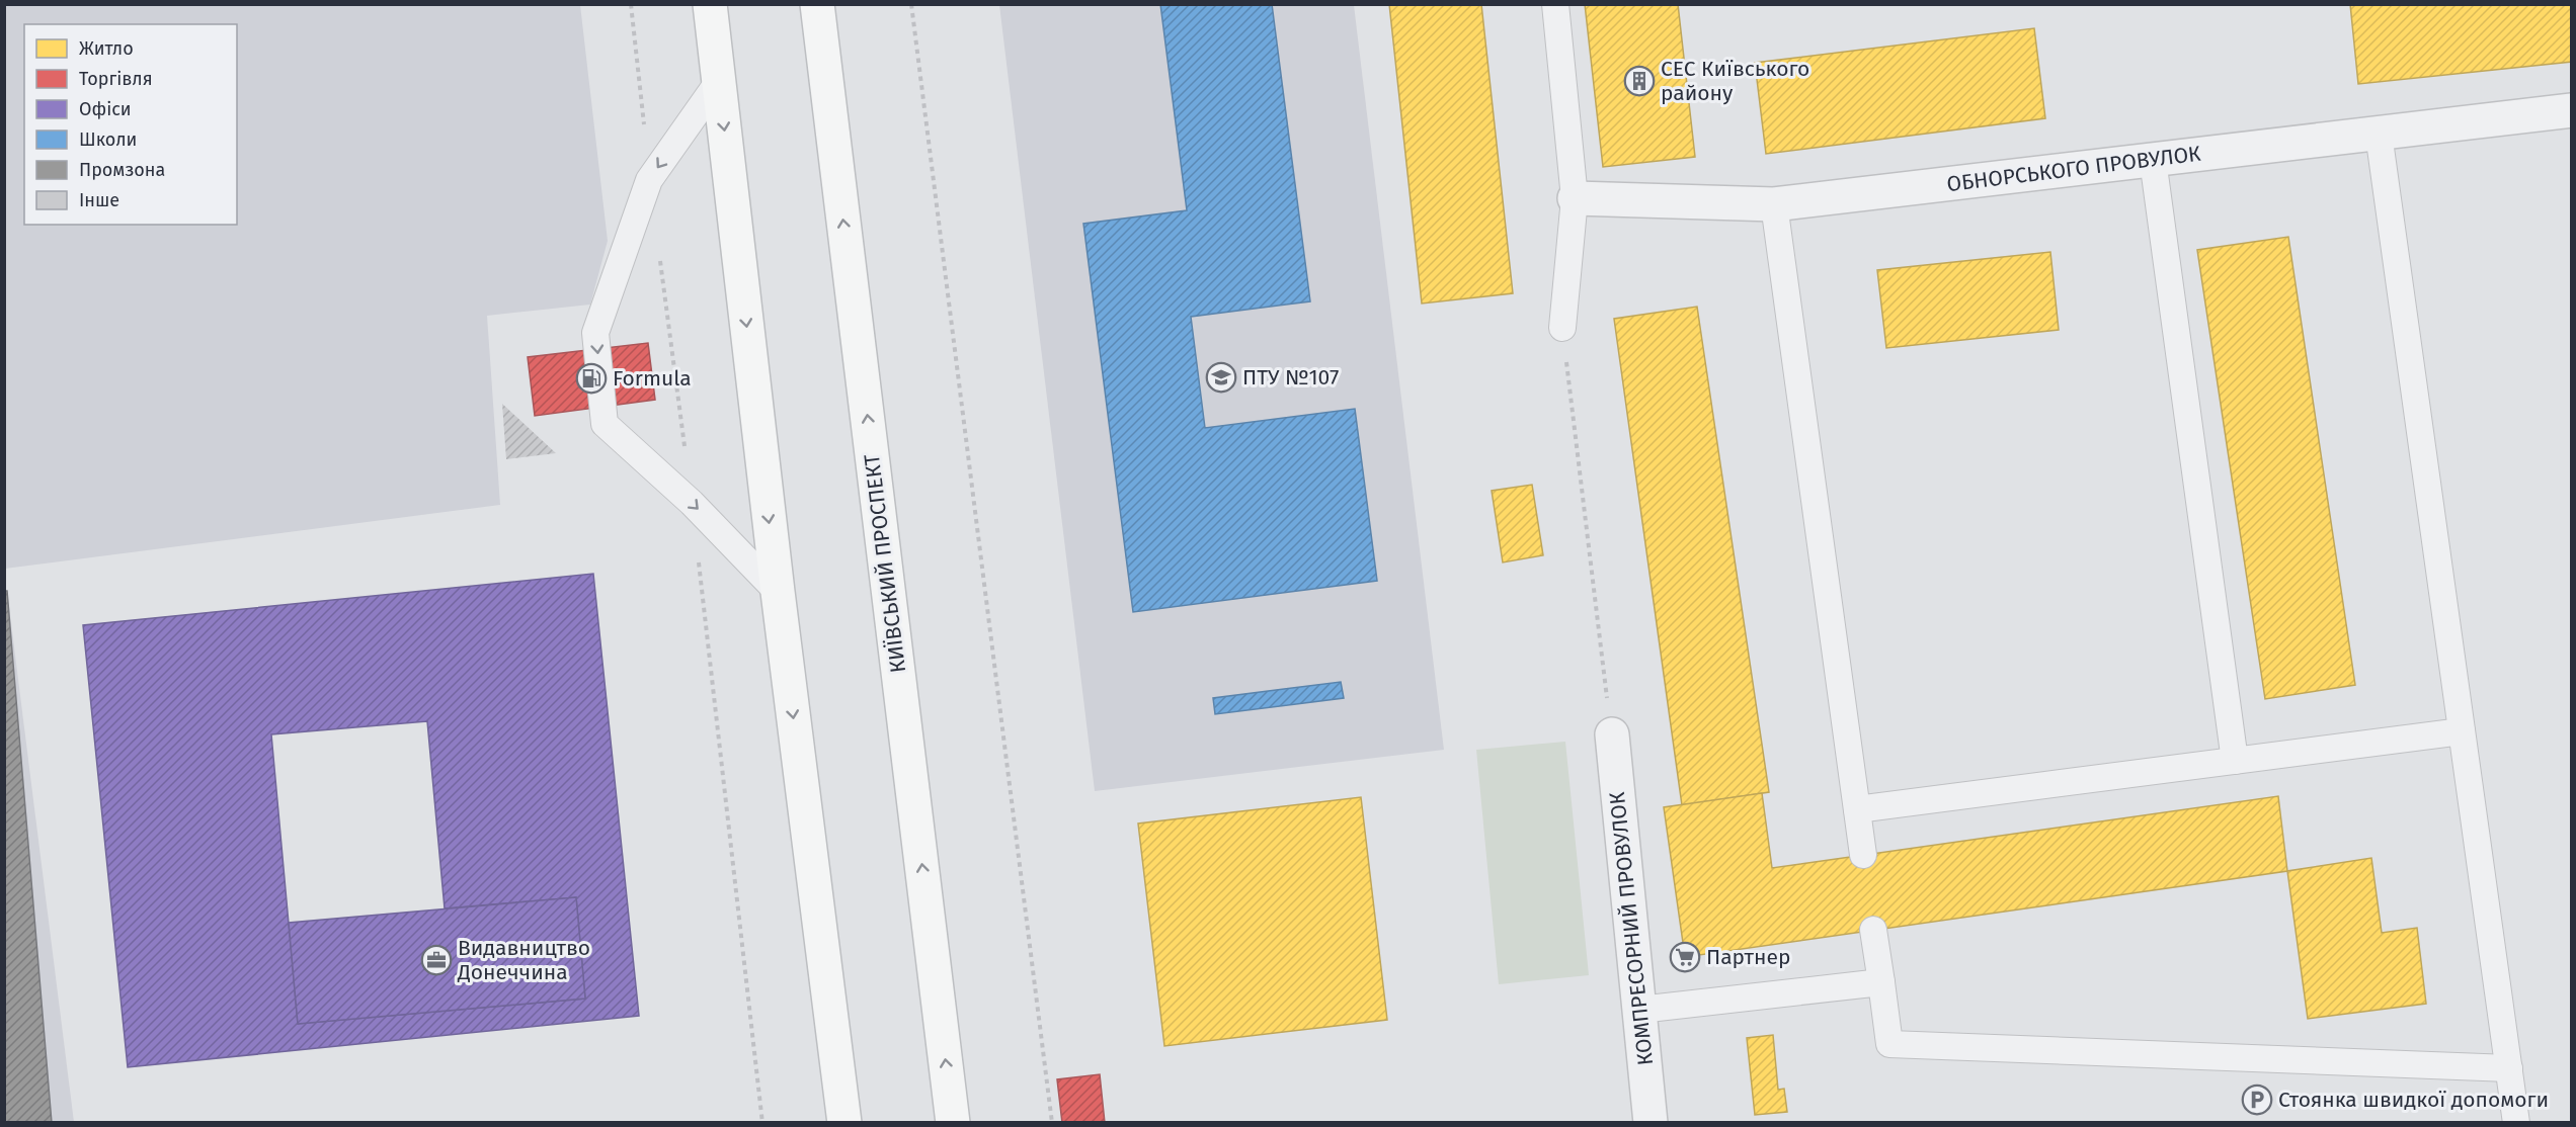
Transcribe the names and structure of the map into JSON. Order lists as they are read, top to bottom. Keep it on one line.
{"streets":{"main road":["КИЇВСЬКИЙ ПРОСПЕКТ"],"street":["ОБНОРСЬКОГО ПРОВУЛОК","КОМПРЕСОРНИЙ ПРОВУЛОК"]},"places":{"building":["СЕС Київського району"],"school or university":["ПТУ №107"],"fuel station":["Formula"],"supermarket":["Партнер"],"office":["Видавництво Донеччина"],"parking":["Стоянка швидкої допомоги"]},"legend":["Житло","Торгівля","Офіси","Школи","Промзона","Інше"]}
